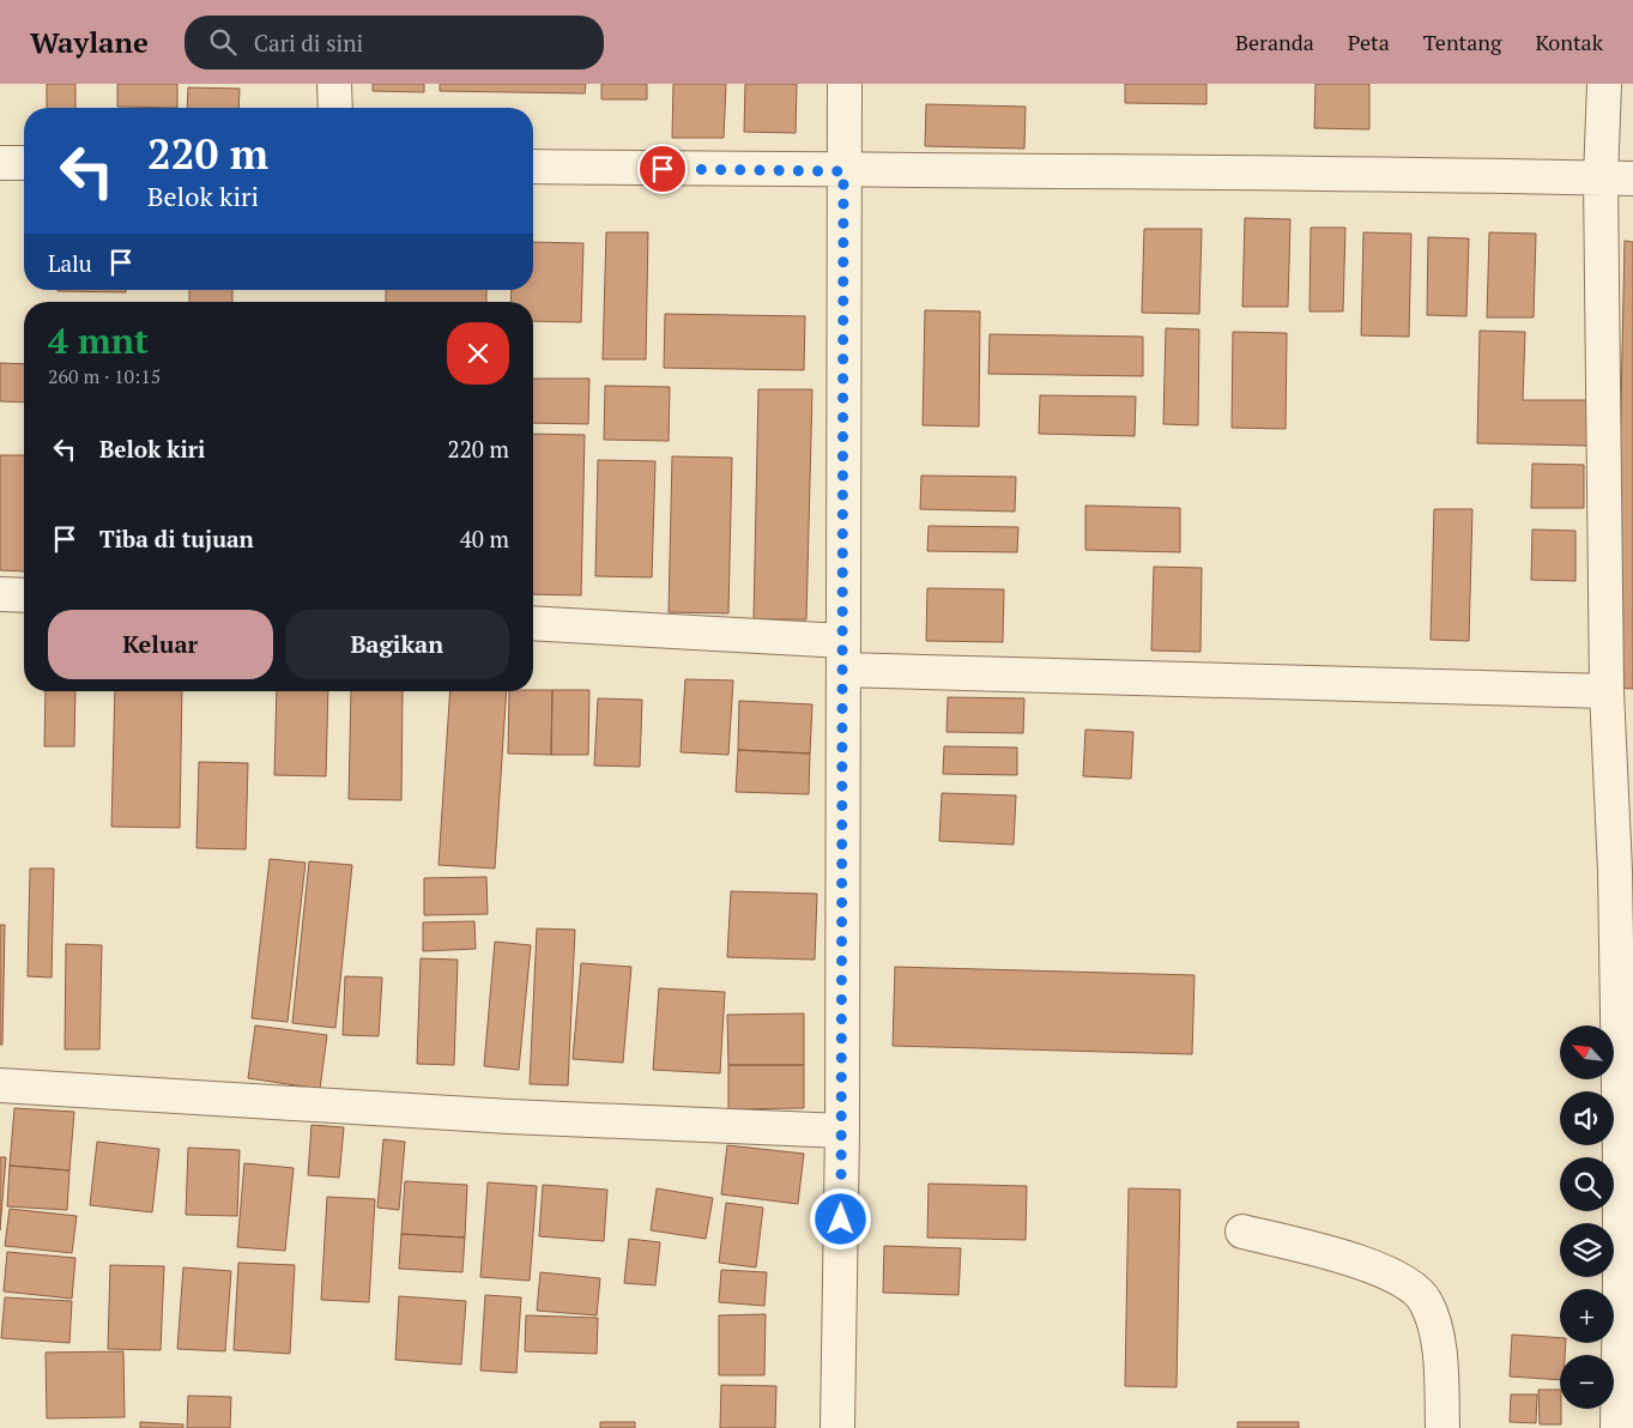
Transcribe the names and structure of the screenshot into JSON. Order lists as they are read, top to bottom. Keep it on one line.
{"north":"top left","page":{"header":"Waylane","search":"Cari di sini","nav":["Beranda","Peta","Tentang","Kontak"],"turn":["220 m","Belok kiri"],"then":"Lalu","heading":["4 mnt","260 m · 10:15"],"list":[{"name":"Belok kiri","value":"220 m"},{"name":"Tiba di tujuan","value":"40 m"}],"buttons":["Keluar","Bagikan"],"map_buttons":["+","−"]}}
